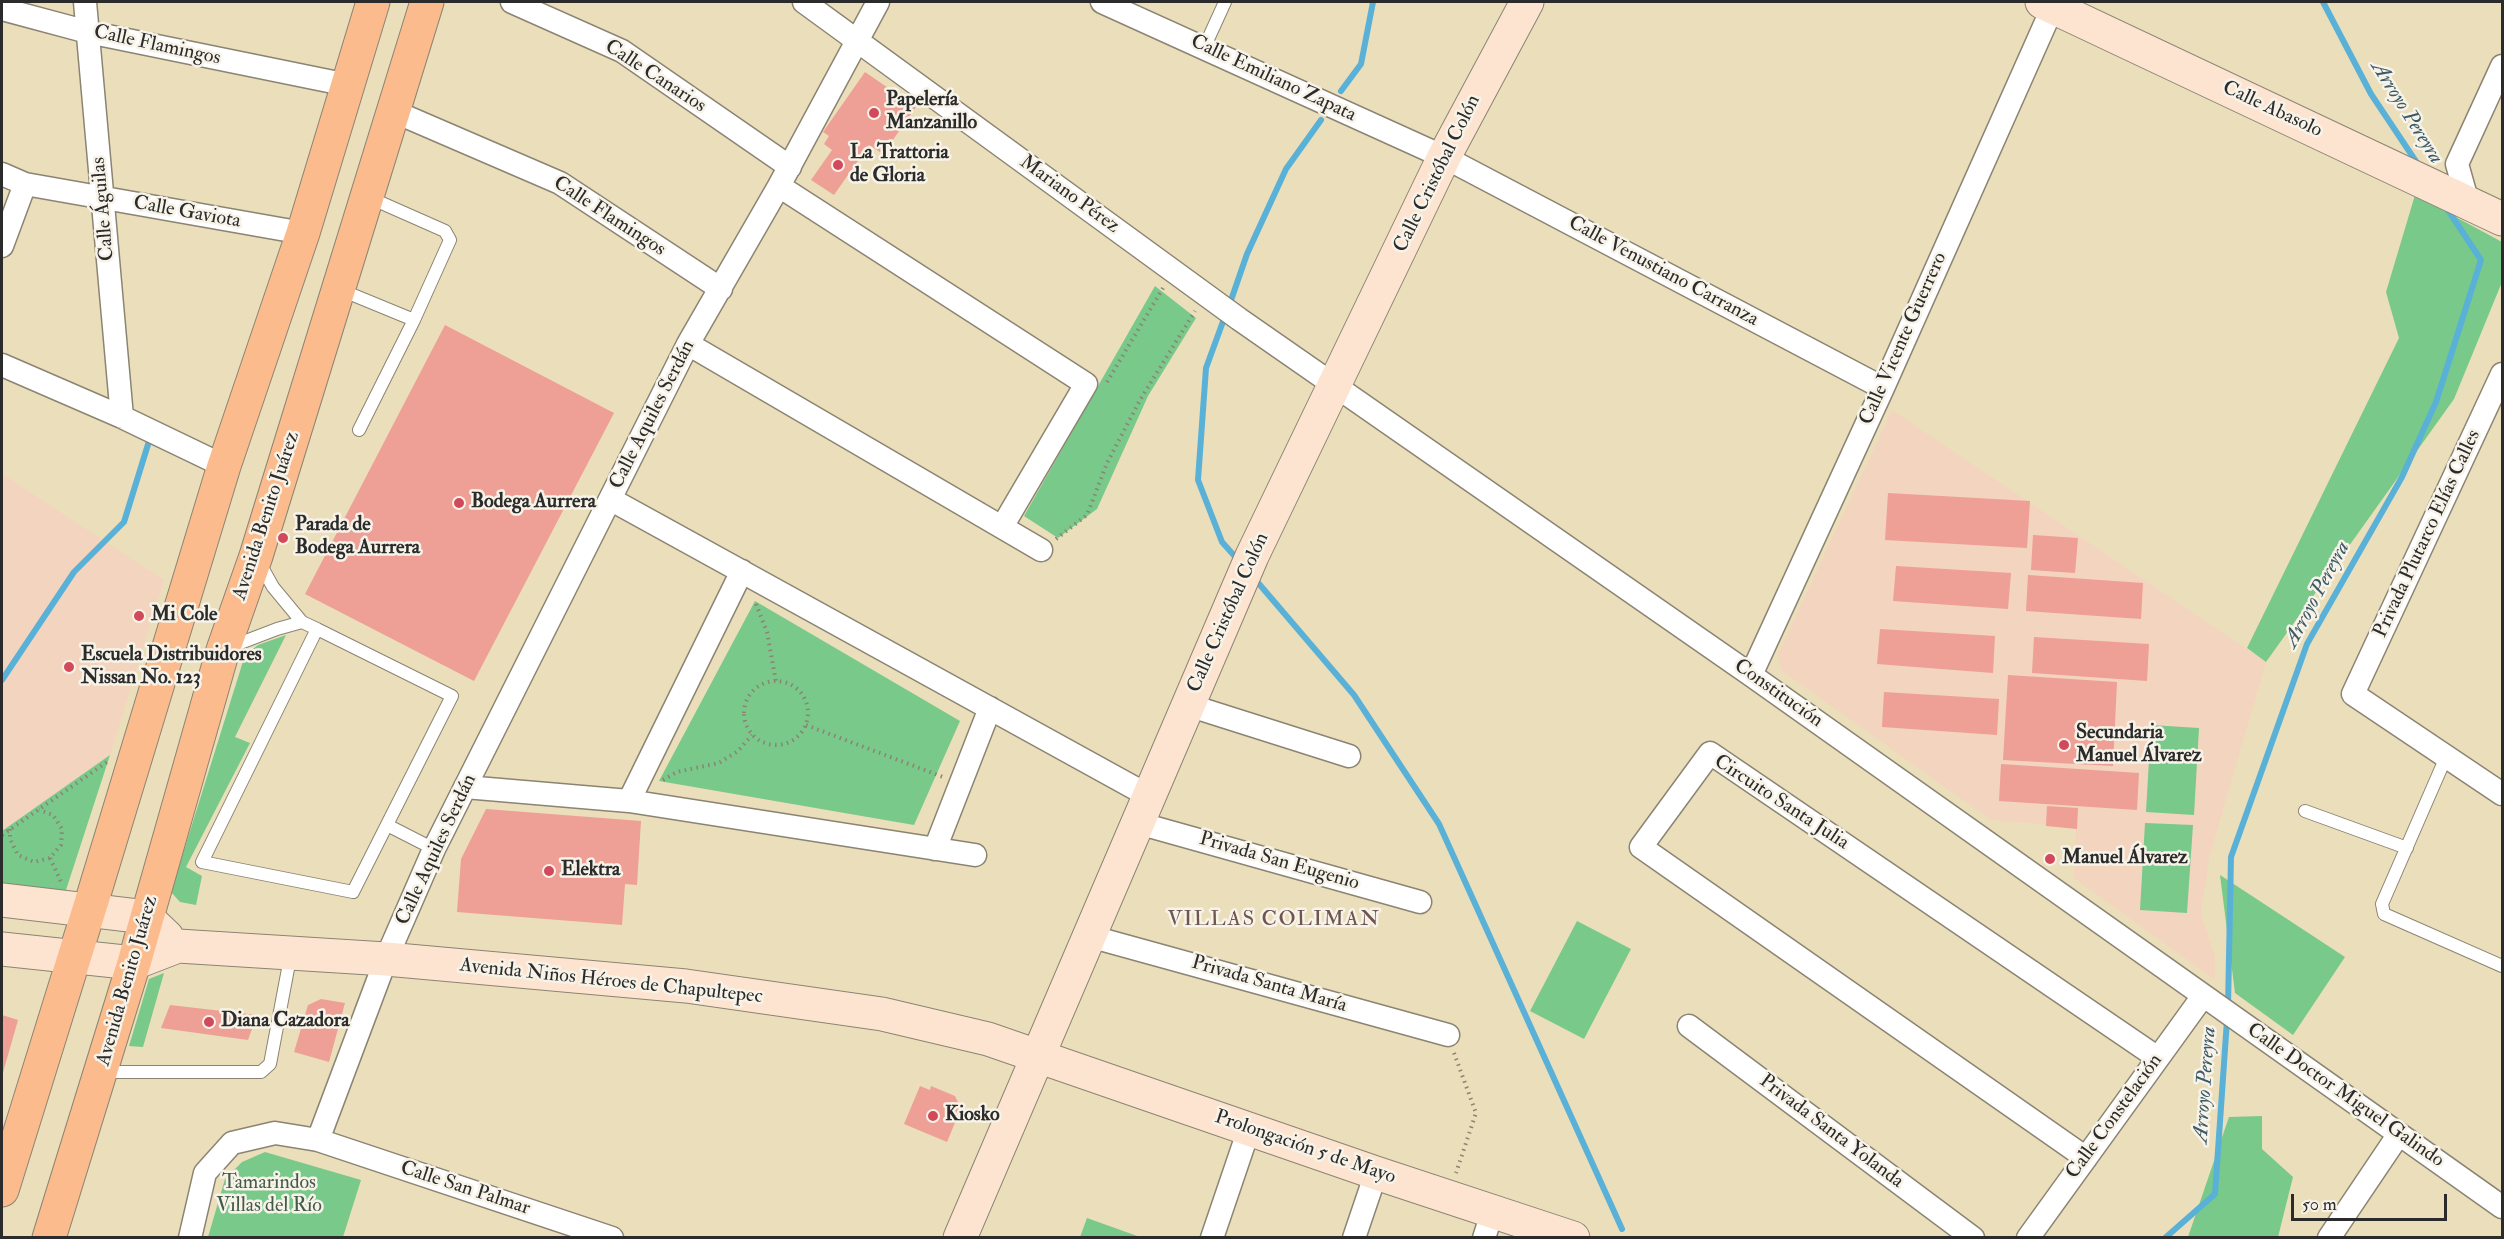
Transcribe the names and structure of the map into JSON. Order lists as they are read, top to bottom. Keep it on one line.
{"streets":{"main road":["Avenida Benito Juárez"],"street":["Calle Flamingos","Calle Canarios","Calle Emiliano Zapata","Calle Abasolo","Calle Cristóbal Colón","Mariano Pérez","Calle Águilas","Calle Gaviota","Calle Venustiano Carranza","Calle Vicente Guerrero","Calle Aquiles Serdán","Privada Plutarco Elías Calles","Constitución","Circuito Santa Julia","Privada San Eugenio","Avenida Niños Héroes de Chapultepec","Privada Santa María","Calle Doctor Miguel Galindo","Calle Constelación","Privada Santa Yolanda","Prolongación 5 de Mayo","Calle San Palmar"]},"crossings":[["Calle Flamingos","Calle Águilas"],["Calle Flamingos","Calle Aquiles Serdán"],["Calle Flamingos","Avenida Benito Juárez"],["Calle Canarios","Calle Aquiles Serdán"],["Calle Emiliano Zapata","Calle Cristóbal Colón"],["Calle Emiliano Zapata","Calle Venustiano Carranza"],["Calle Abasolo","Calle Vicente Guerrero"],["Calle Cristóbal Colón","Mariano Pérez"],["Calle Cristóbal Colón","Calle Venustiano Carranza"],["Calle Cristóbal Colón","Constitución"],["Calle Cristóbal Colón","Privada San Eugenio"],["Calle Cristóbal Colón","Avenida Niños Héroes de Chapultepec"],["Calle Cristóbal Colón","Privada Santa María"],["Calle Cristóbal Colón","Prolongación 5 de Mayo"],["Mariano Pérez","Calle Aquiles Serdán"],["Mariano Pérez","Constitución"],["Calle Águilas","Calle Gaviota"],["Calle Venustiano Carranza","Calle Vicente Guerrero"],["Calle Vicente Guerrero","Constitución"],["Calle Aquiles Serdán","Privada San Eugenio"],["Calle Aquiles Serdán","Avenida Niños Héroes de Chapultepec"],["Calle Aquiles Serdán","Calle San Palmar"],["Avenida Benito Juárez","Avenida Niños Héroes de Chapultepec"],["Constitución","Calle Doctor Miguel Galindo"],["Constitución","Calle Constelación"],["Circuito Santa Julia","Calle Constelación"],["Avenida Niños Héroes de Chapultepec","Prolongación 5 de Mayo"],["Calle Doctor Miguel Galindo","Calle Constelación"]],"districts":["VILLAS COLIMAN"],"water":["Arroyo Pereyra"],"parks":["Tamarindos Villas del Río"],"places":["Papelería Manzanillo","La Trattoria de Gloria","Bodega Aurrera","Parada de Bodega Aurrera","Mi Cole","Escuela Distribuidores Nissan No. 123","Secundaria Manuel Álvarez","Manuel Álvarez","Elektra","Diana Cazadora","Kiosko"],"scale_bar":"50 m"}
